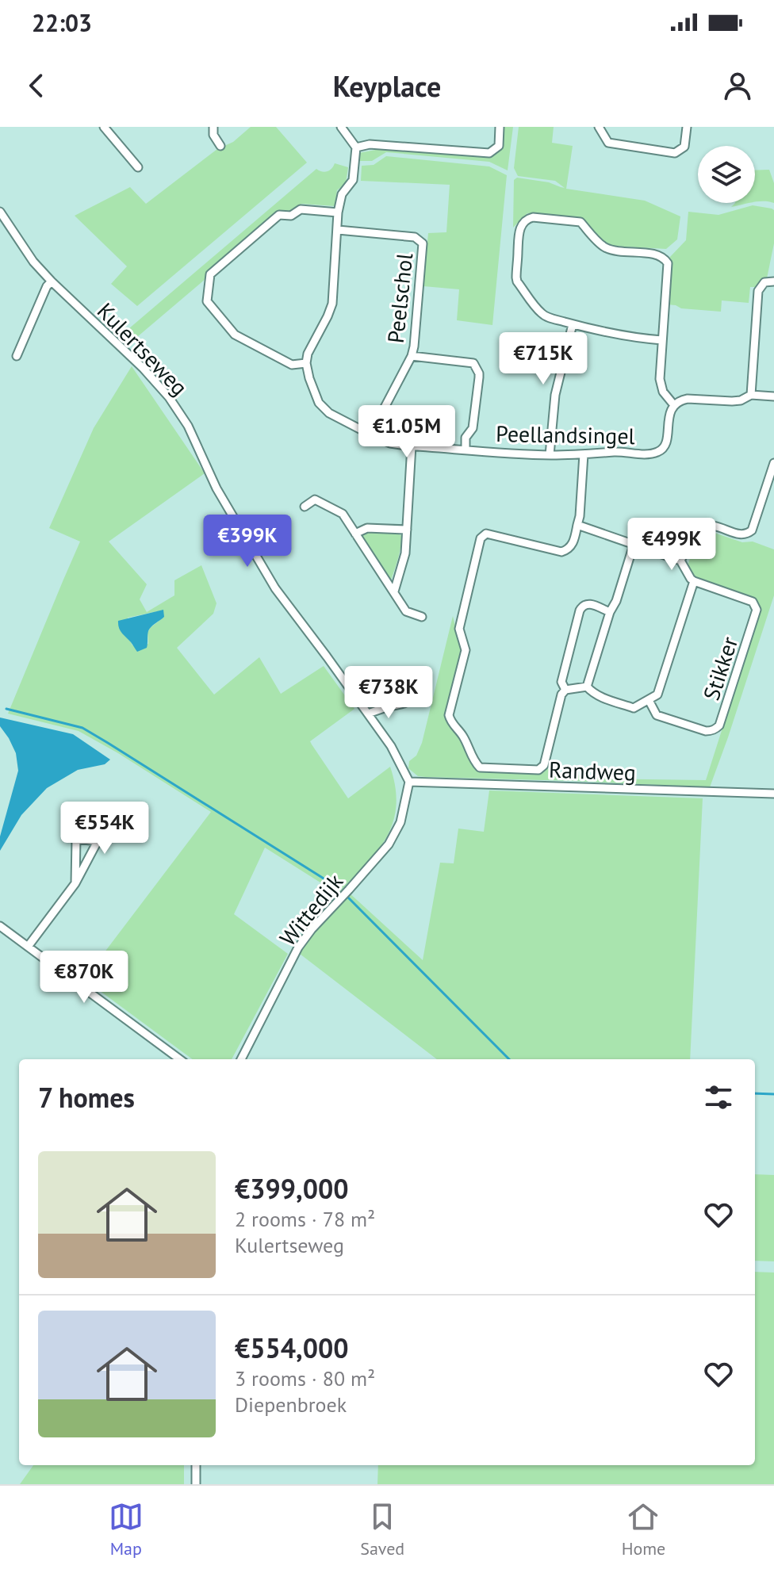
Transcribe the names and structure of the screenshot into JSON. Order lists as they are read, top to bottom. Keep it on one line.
{"streets":{"street":["Peelschol","Kulertseweg","Peellandsingel","Stikker","Randweg","Wittedijk"]},"crossings":[["Peelschol","Peellandsingel"],["Kulertseweg","Randweg"],["Kulertseweg","Wittedijk"],["Randweg","Wittedijk"]],"page":{"status":"22:03","header":"Keyplace","price":["€715K","€1.05M","€399K","€499K","€738K","€554K","€870K"],"heading":"7 homes","list":[{"name":"€399,000","note":"2 rooms · 78 m² · Kulertseweg"},{"name":"€554,000","note":"3 rooms · 80 m² · Diepenbroek"}],"tabs":["Map","Saved","Home"]}}
